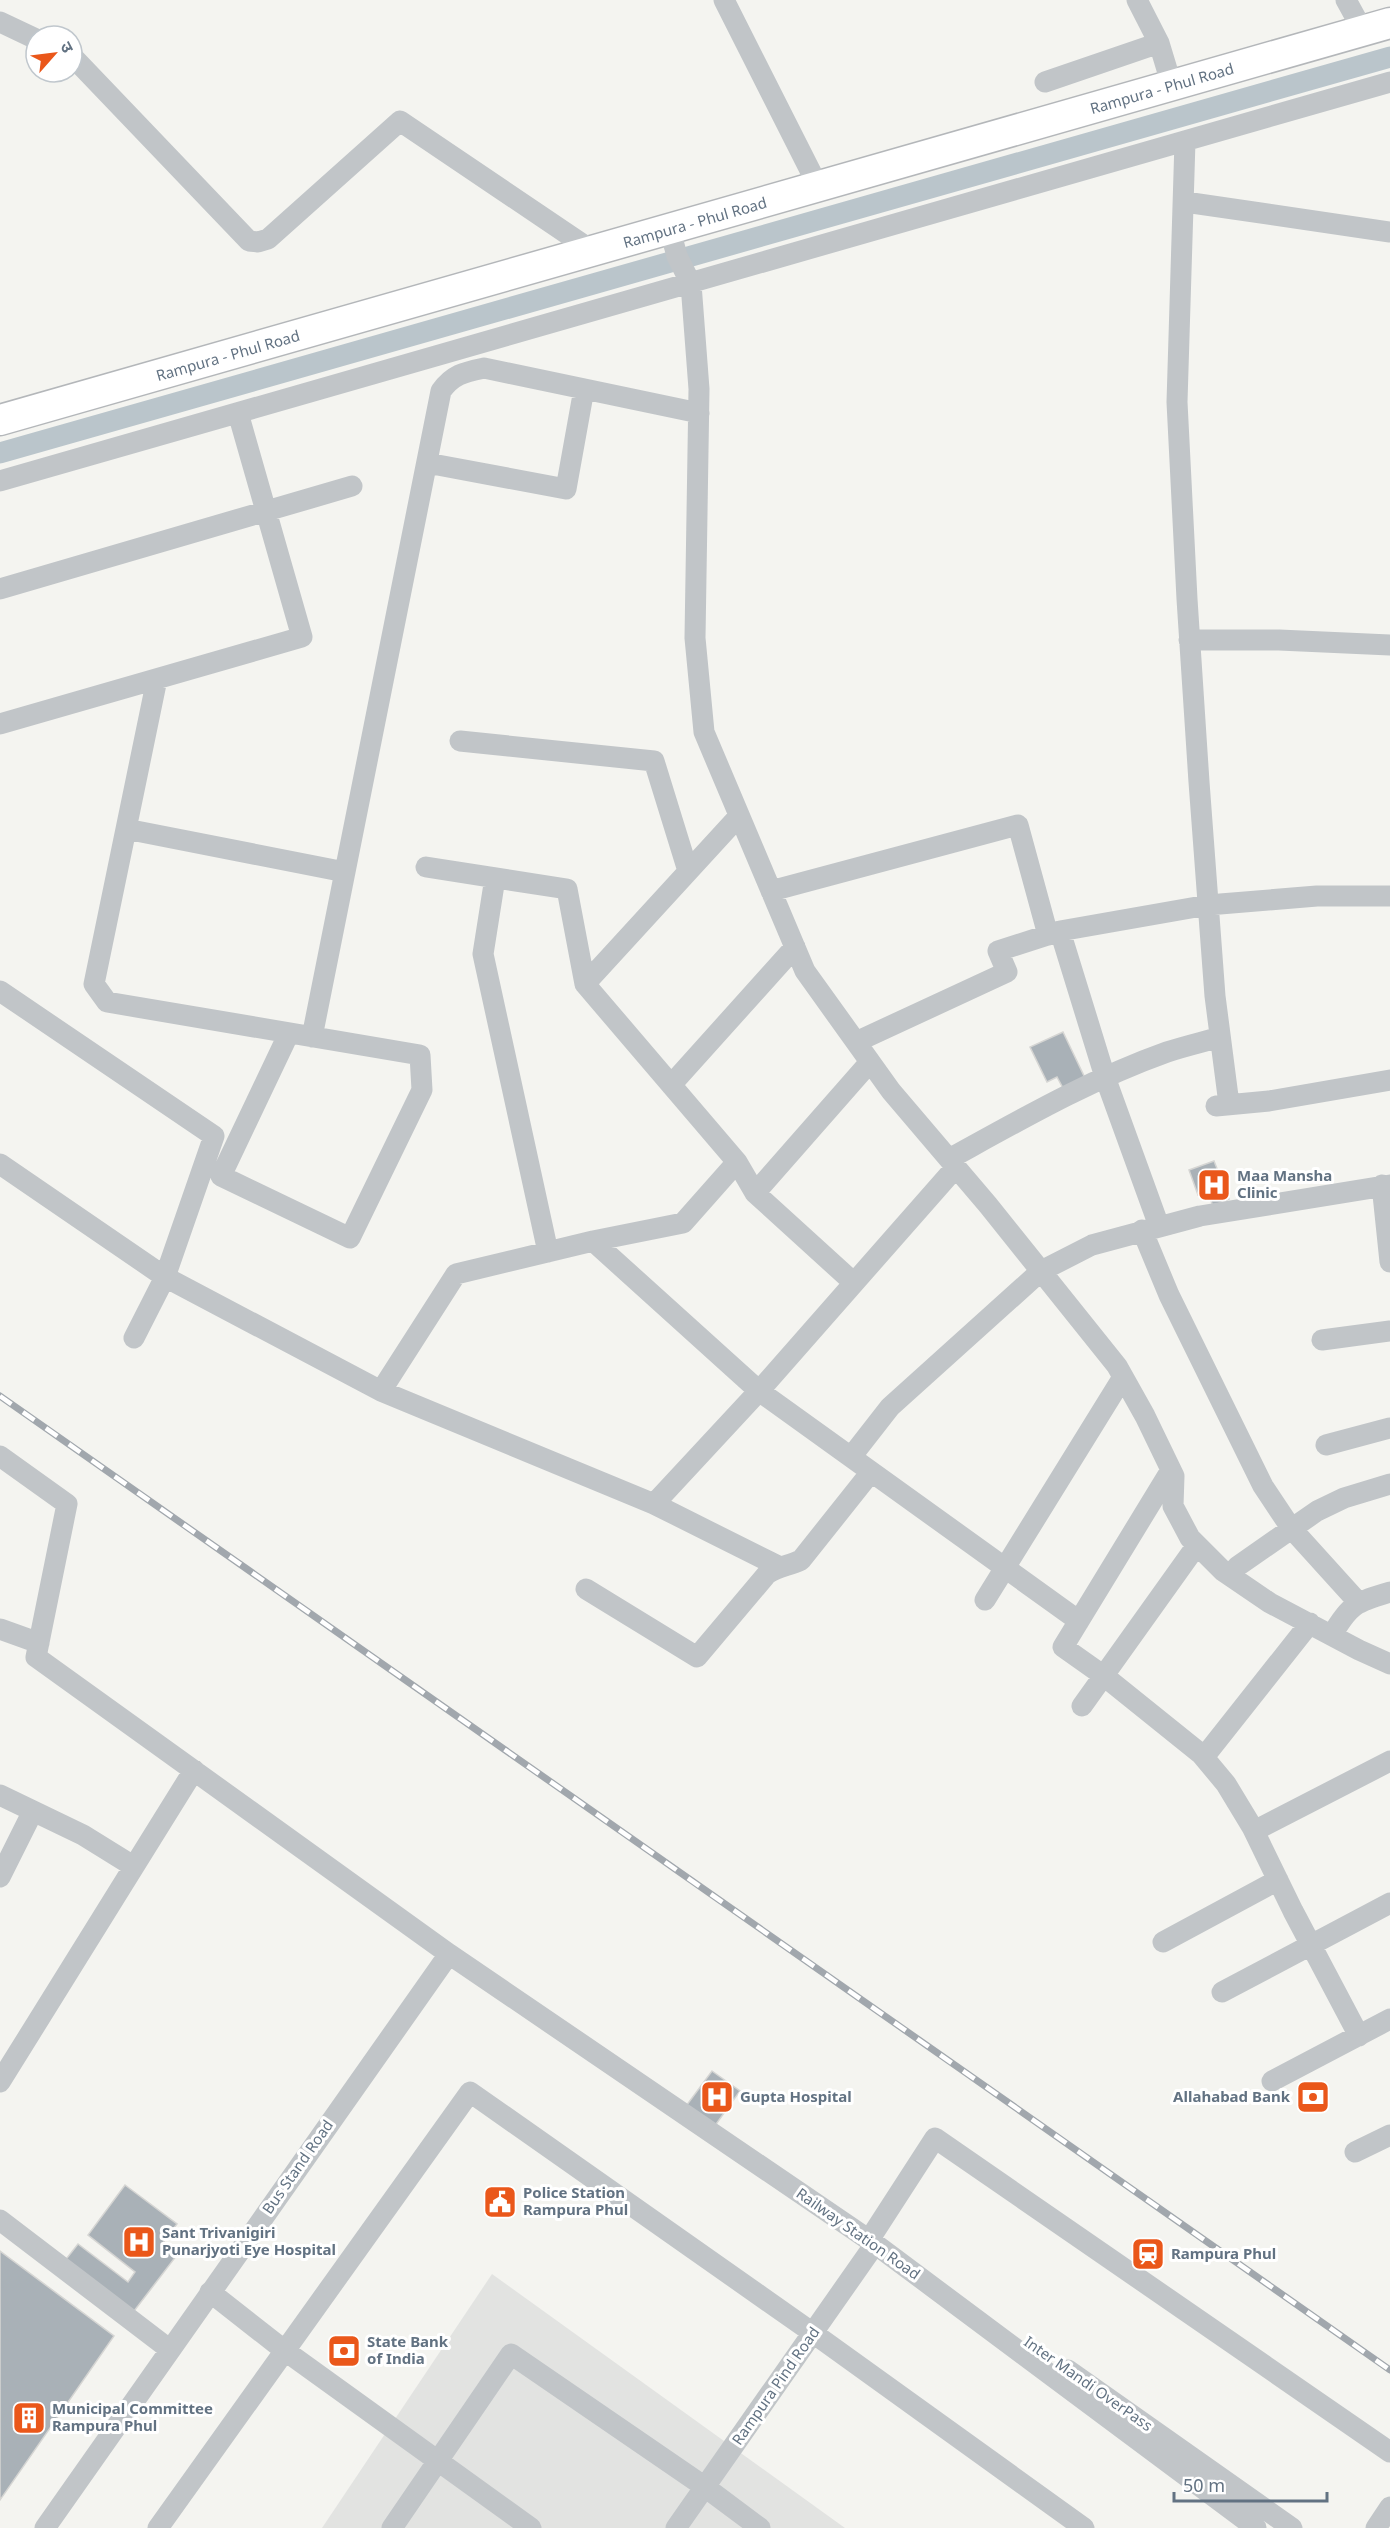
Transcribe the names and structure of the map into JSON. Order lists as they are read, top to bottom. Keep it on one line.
{"streets":{"highway":["Rampura - Phul Road"],"street":["Bus Stand Road","Railway Station Road","Inter Mandi OverPass","Rampura Pind Road"]},"crossings":[["Bus Stand Road","Railway Station Road"],["Railway Station Road","Inter Mandi OverPass"],["Railway Station Road","Rampura Pind Road"],["Inter Mandi OverPass","Rampura Pind Road"]],"places":{"hospital":["Maa Mansha Clinic","Gupta Hospital","Sant Trivanigiri Punarjyoti Eye Hospital"],"bank":["Allahabad Bank","State Bank of India"],"public building":["Police Station Rampura Phul"],"station":["Rampura Phul"],"building":["Municipal Committee Rampura Phul"]},"scale_bar":"50 m","north":"top right"}
